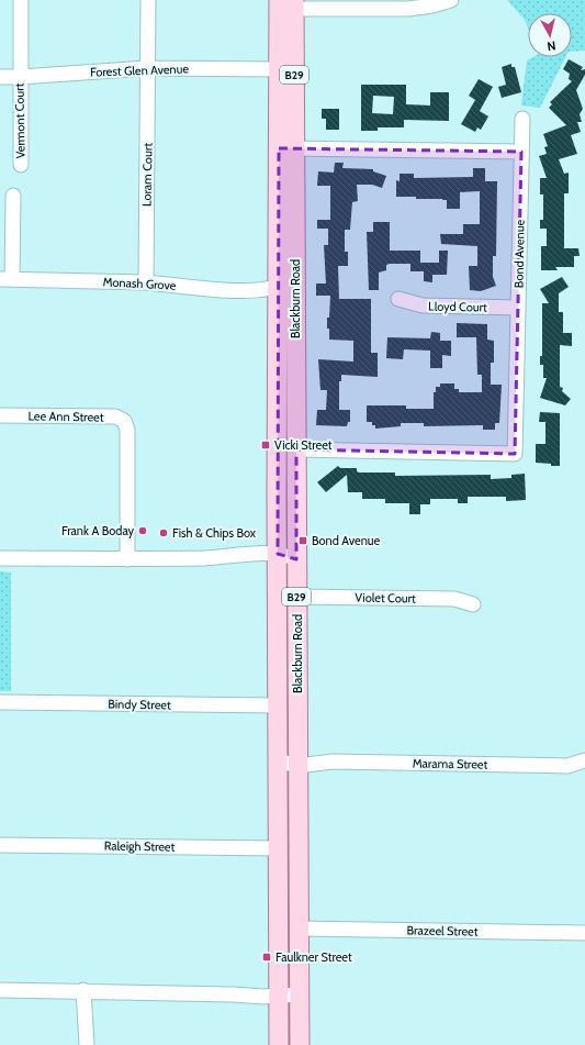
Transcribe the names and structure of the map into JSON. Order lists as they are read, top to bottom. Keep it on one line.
{"streets":{"main road":["B29","Blackburn Road"],"street":["Forest Glen Avenue","Vermont Court","Loram Court","Bond Avenue","Monash Grove","Lloyd Court","Lee Ann Street","Violet Court","Bindy Street","Marama Street","Raleigh Street","Brazeel Street"]},"crossings":[["Forest Glen Avenue","Vermont Court"],["Forest Glen Avenue","Loram Court"],["Forest Glen Avenue","Blackburn Road"],["Loram Court","Monash Grove"],["Bond Avenue","Blackburn Road"],["Bond Avenue","Lloyd Court"],["Monash Grove","Blackburn Road"],["Blackburn Road","Violet Court"],["Blackburn Road","Bindy Street"],["Blackburn Road","Marama Street"],["Blackburn Road","Raleigh Street"],["Blackburn Road","Brazeel Street"]],"places":{"transit":["Vicki Street","Bond Avenue","Faulkner Street"],"other":["Frank A Boday","Fish & Chips Box"]},"north":"bottom"}
